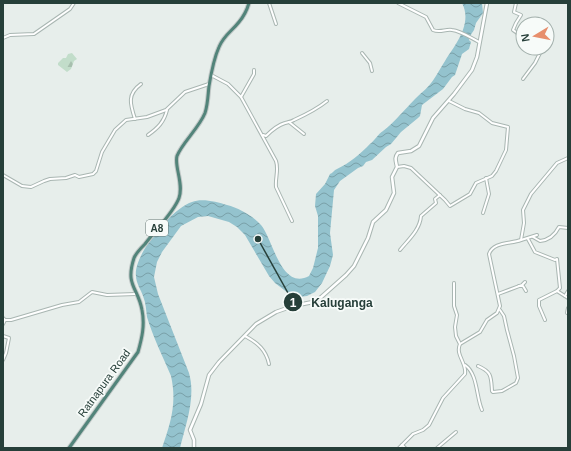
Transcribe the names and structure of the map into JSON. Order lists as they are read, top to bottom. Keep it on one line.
{"streets":{"highway":["A8","Ratnapura Road"]},"places":["Kaluganga"],"north":"left"}
